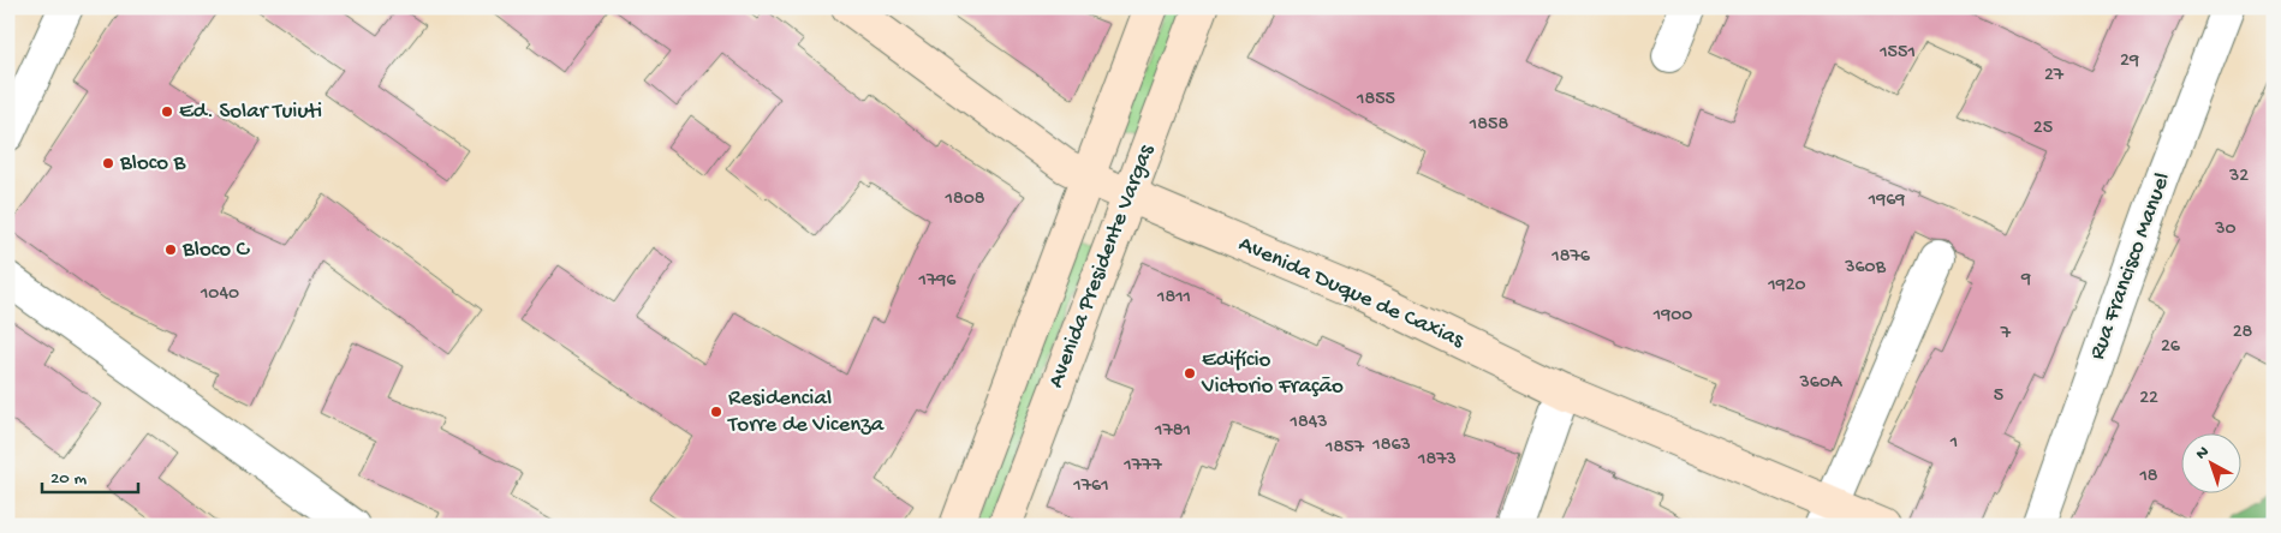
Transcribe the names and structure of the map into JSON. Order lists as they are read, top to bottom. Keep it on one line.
{"streets":{"street":["Avenida Presidente Vargas","Rua Francisco Manuel","Avenida Duque de Caxias"]},"crossings":[["Avenida Presidente Vargas","Avenida Duque de Caxias"]],"places":["Ed. Solar Tuiuti","Bloco B","Bloco C","Edifício Victorio Fração","Residencial Torre de Vicenza"],"house_numbers":["1551","29","27","1855","1858","25","32","1808","1969","30","1876","360B","9","1796","1920","1040","1811","1900","28","7","26","360A","5","22","1843","1781","1","1863","1857","1873","1777","18","1761"],"scale_bar":"20 m","north":"top left"}
